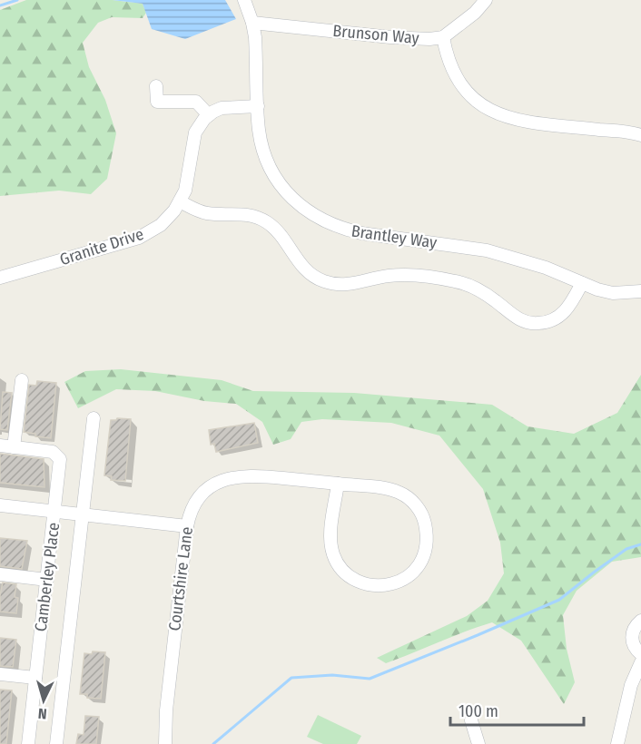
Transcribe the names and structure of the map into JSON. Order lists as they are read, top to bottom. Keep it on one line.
{"streets":{"street":["Brunson Way","Brantley Way","Granite Drive","Camberley Place","Courtshire Lane"]},"crossings":[["Brunson Way","Brantley Way"]],"scale_bar":"100 m","north":"bottom"}
